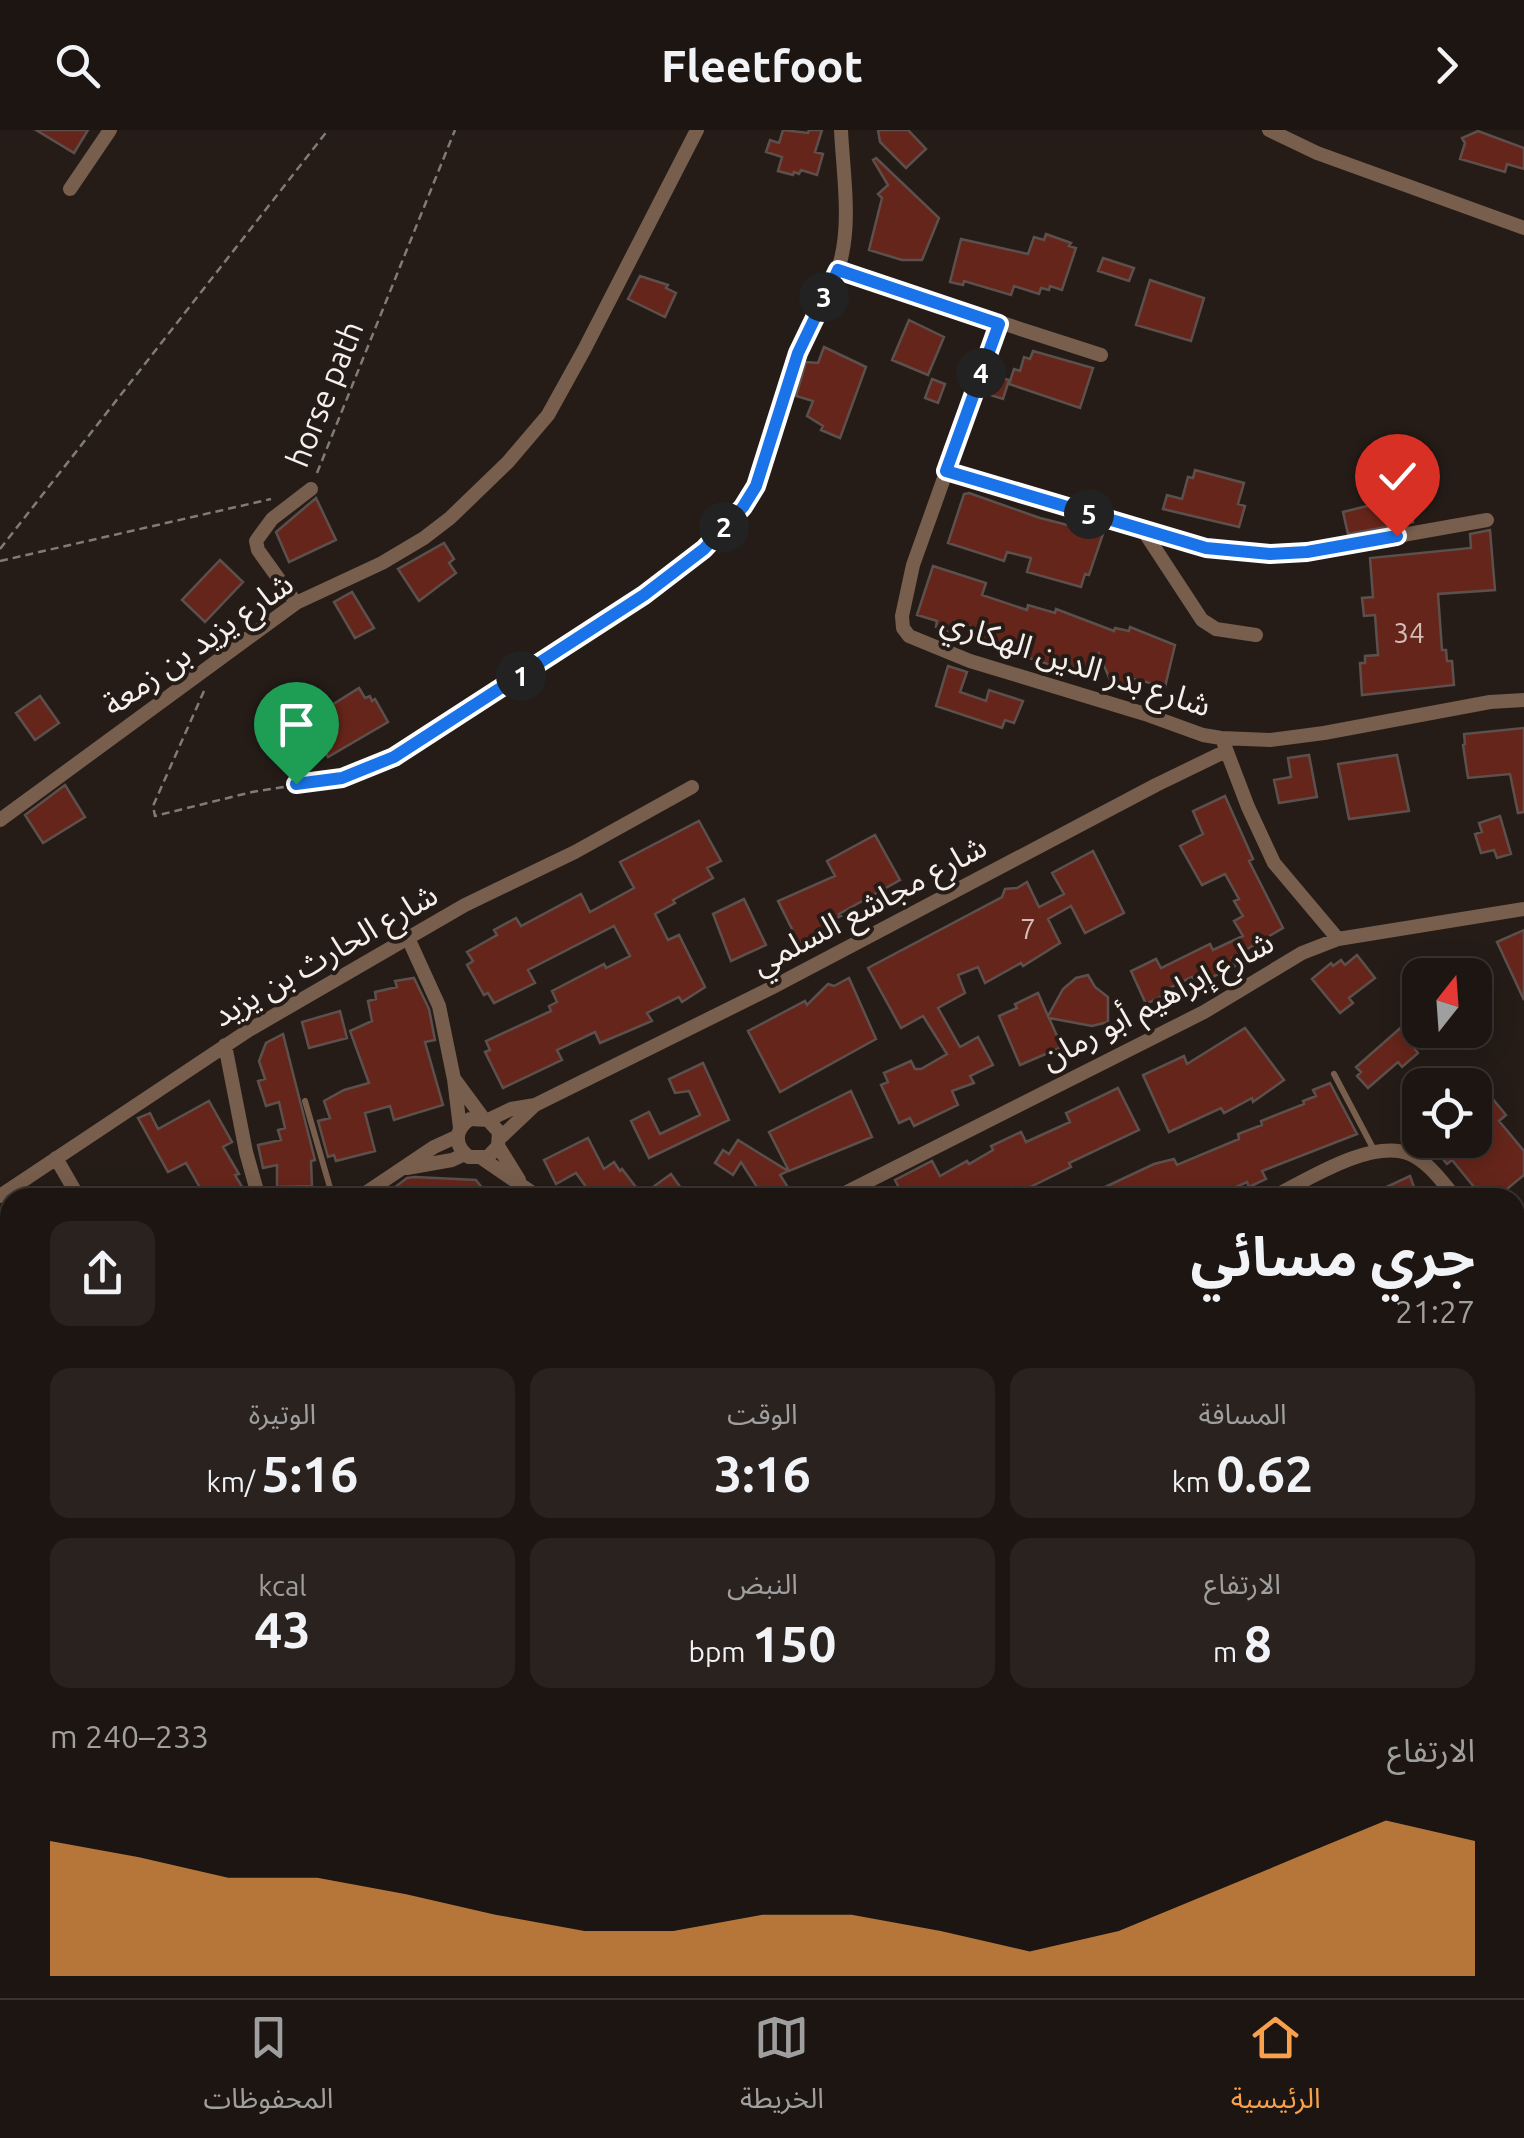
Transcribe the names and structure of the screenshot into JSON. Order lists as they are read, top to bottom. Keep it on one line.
{"streets":{"street":["شارع يزيد بن زمعة","شارع بدر الدين الهكاري","شارع مجاشع السلمي","شارع الحارث بن يزيد","شارع إبراهيم أبو رمان"],"path":["horse path"]},"crossings":[["شارع بدر الدين الهكاري","شارع مجاشع السلمي"]],"house_numbers":["34","7"],"north":"top","page":{"header":"Fleetfoot","pins":["3","4","5","2","1"],"heading":["جري مسائي","21:27"],"stats":[["المسافة","0.62 km"],["الوقت","3:16"],["الوتيرة","5:16 /km"],["الارتفاع","8 m"],["النبض","150 bpm"],["kcal","43"]],"chart":["الارتفاع","233–240 m"],"tabs":["الرئيسية","الخريطة","المحفوظات"]}}
